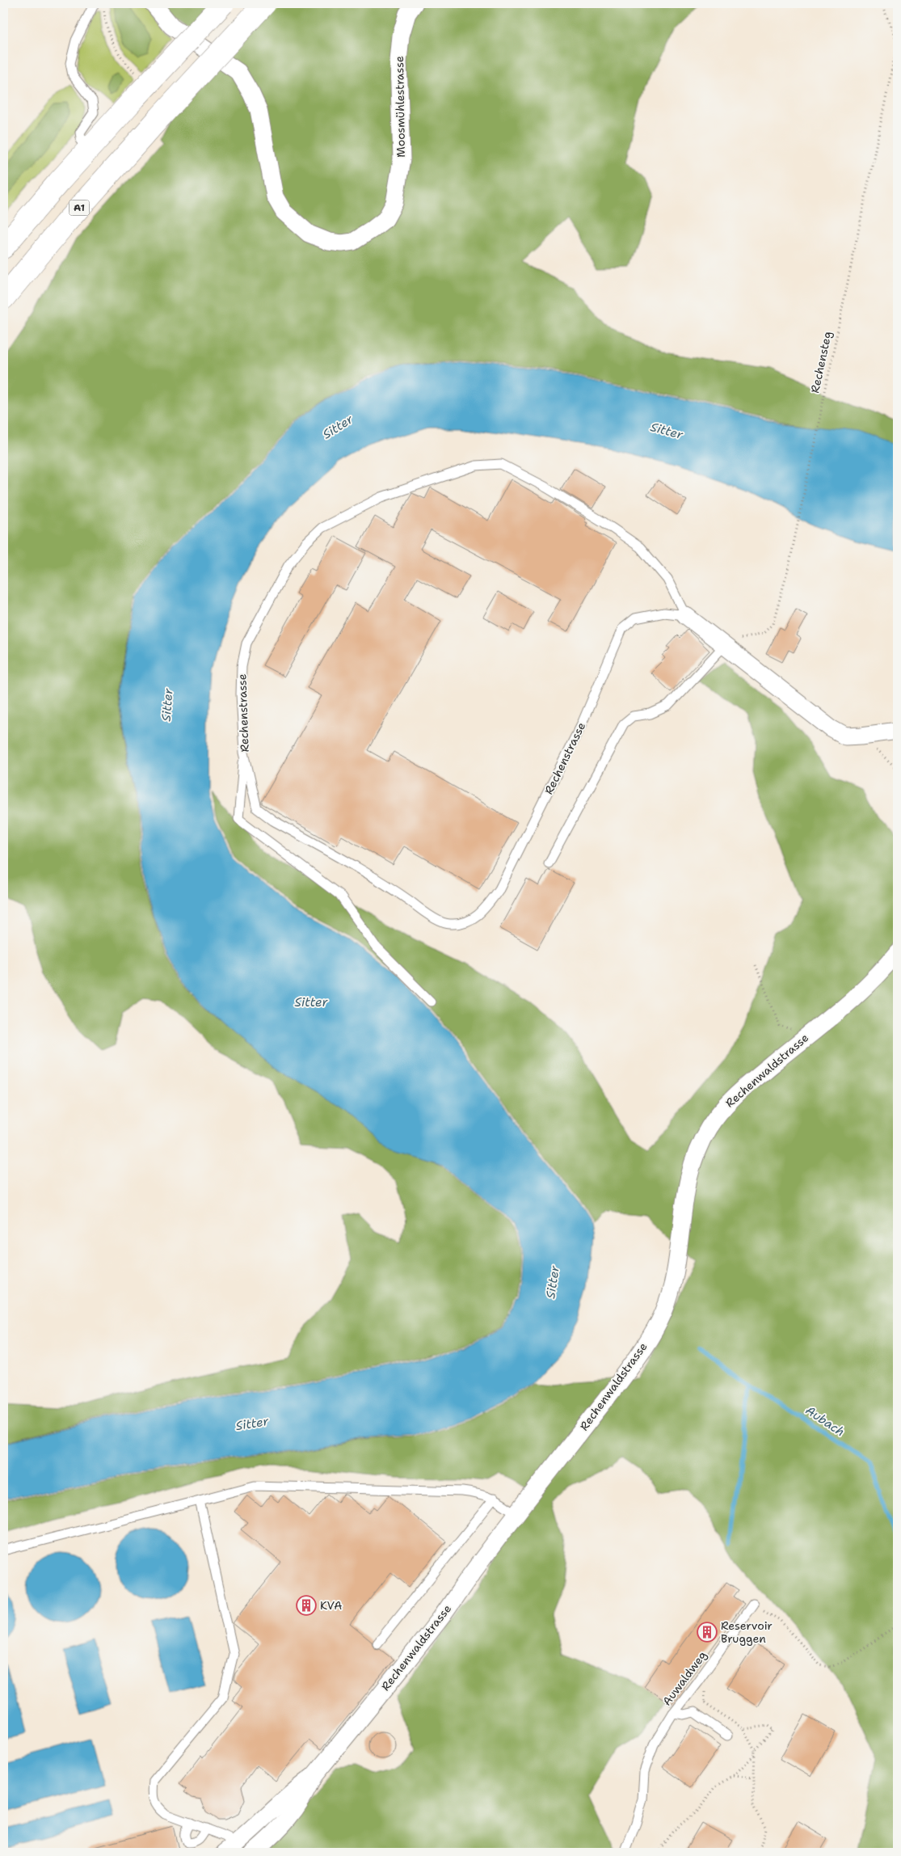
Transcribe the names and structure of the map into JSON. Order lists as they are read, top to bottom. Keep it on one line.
{"streets":{"highway":["A1"],"street":["Moosmühlestrasse","Rechenstrasse","Rechenwaldstrasse"],"lane":["Auwaldweg"],"path":["Rechensteg"]},"crossings":[["Rechensteg","Rechenstrasse"]],"water":["Sitter","Aubach"],"places":{"building":["KVA","Reservoir Bruggen"]}}
